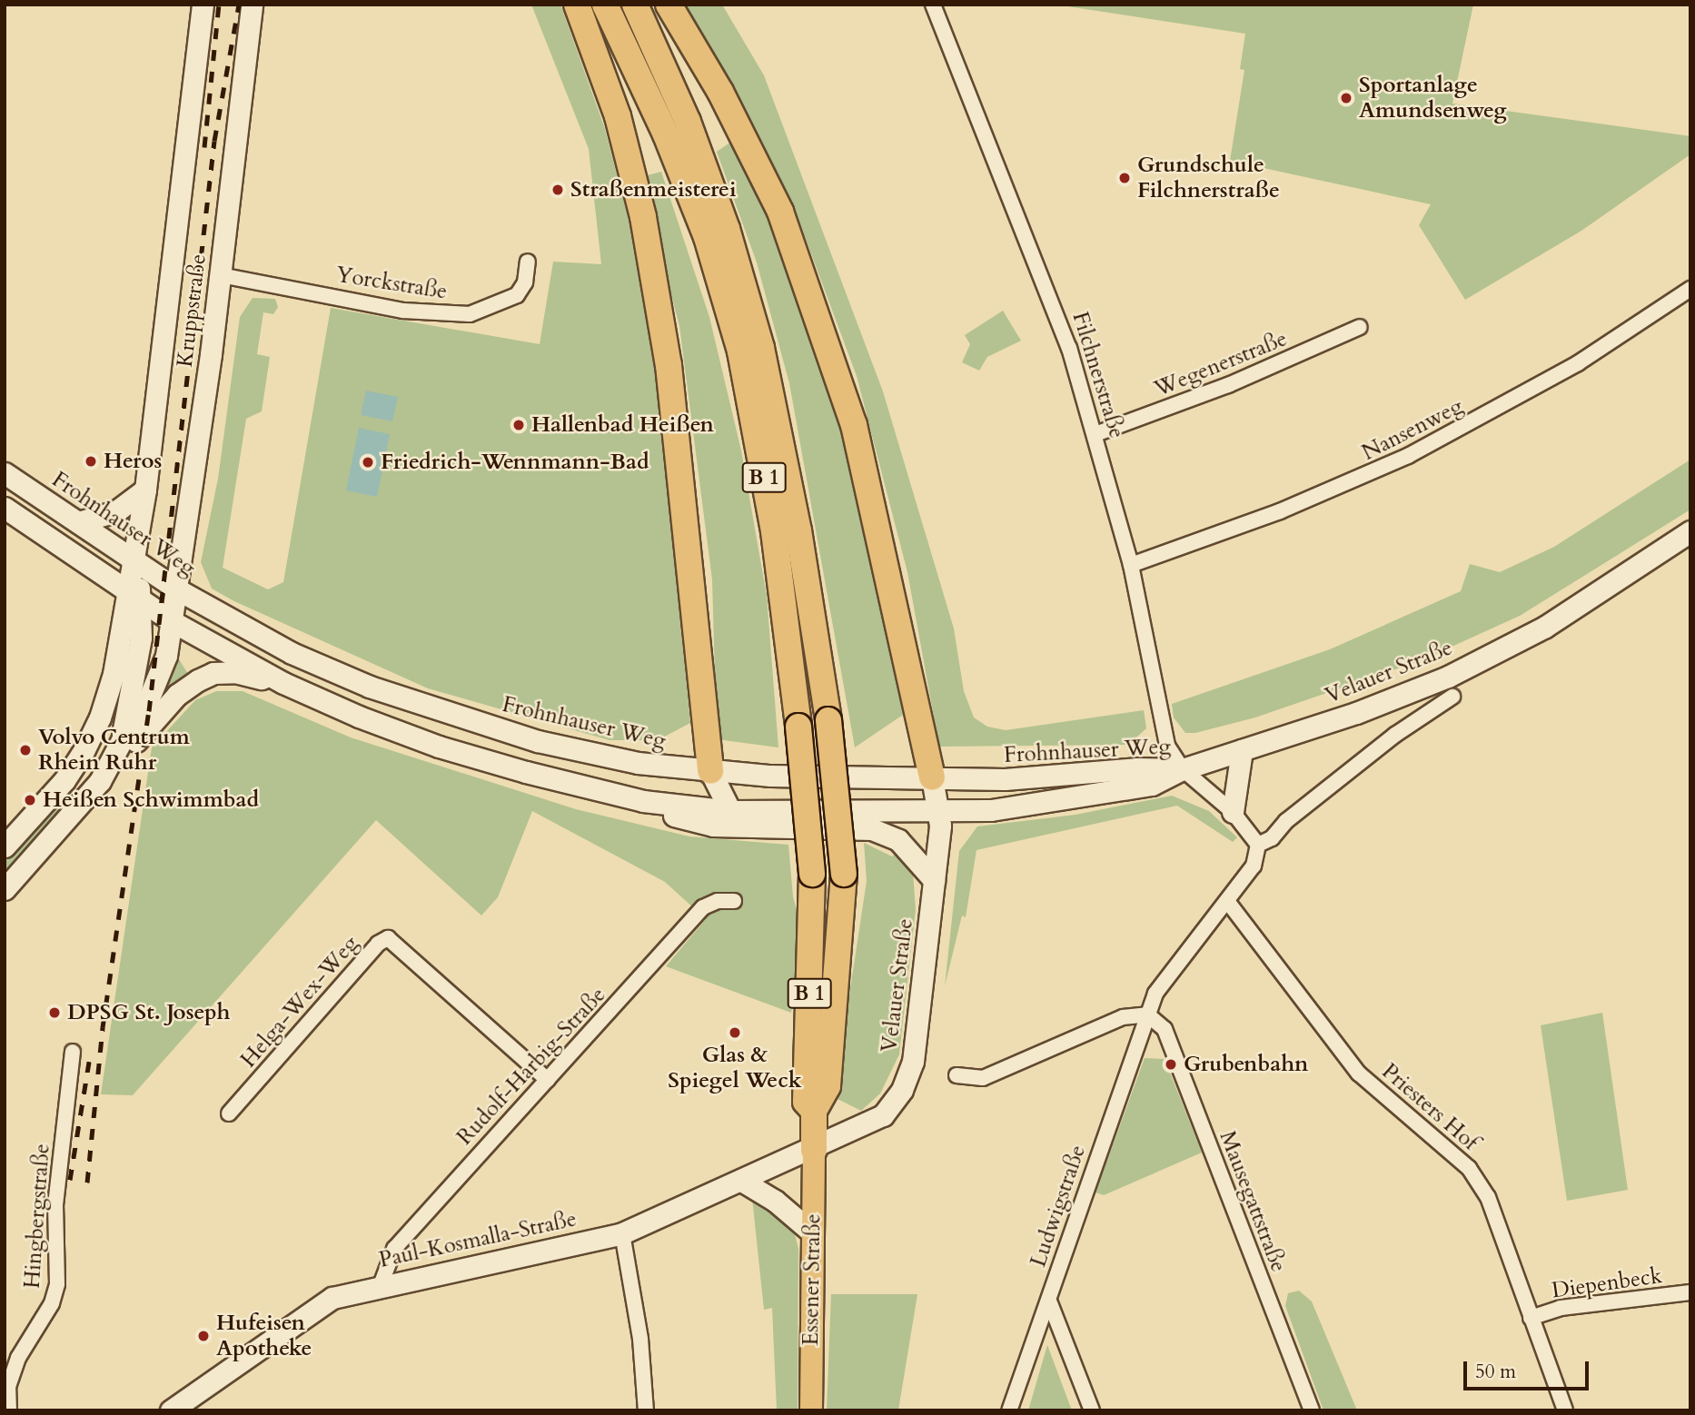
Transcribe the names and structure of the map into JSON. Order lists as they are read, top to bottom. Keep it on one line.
{"streets":{"highway":["B 1"],"main road":["Kruppstraße","Frohnhauser Weg","Velauer Straße","Paul-Kosmalla-Straße","Essener Straße"],"street":["Yorckstraße","Wegenerstraße","Filchnerstraße","Nansenweg","Helga-Wex-Weg","Rudolf-Harbig-Straße","Priesters Hof","Mausegattstraße","Ludwigstraße","Hingbergstraße","Diepenbeck"]},"crossings":[["Yorckstraße","Kruppstraße"],["Kruppstraße","Frohnhauser Weg"],["Wegenerstraße","Filchnerstraße"],["Filchnerstraße","Nansenweg"],["Filchnerstraße","Frohnhauser Weg"],["Filchnerstraße","Velauer Straße"],["B 1","Velauer Straße"],["B 1","Paul-Kosmalla-Straße"],["B 1","Essener Straße"],["Frohnhauser Weg","Velauer Straße"],["Velauer Straße","Paul-Kosmalla-Straße"],["Velauer Straße","Essener Straße"],["Helga-Wex-Weg","Rudolf-Harbig-Straße"],["Rudolf-Harbig-Straße","Paul-Kosmalla-Straße"],["Priesters Hof","Diepenbeck"],["Mausegattstraße","Ludwigstraße"],["Paul-Kosmalla-Straße","Essener Straße"]],"places":["Sportanlage Amundsenweg","Grundschule Filchnerstraße","Straßenmeisterei","Hallenbad Heißen","Heros","Friedrich-Wennmann-Bad","Volvo Centrum Rhein Ruhr","Heißen Schwimmbad","DPSG St. Joseph","Glas & Spiegel Weck","Grubenbahn","Hufeisen Apotheke"],"scale_bar":"50 m"}
